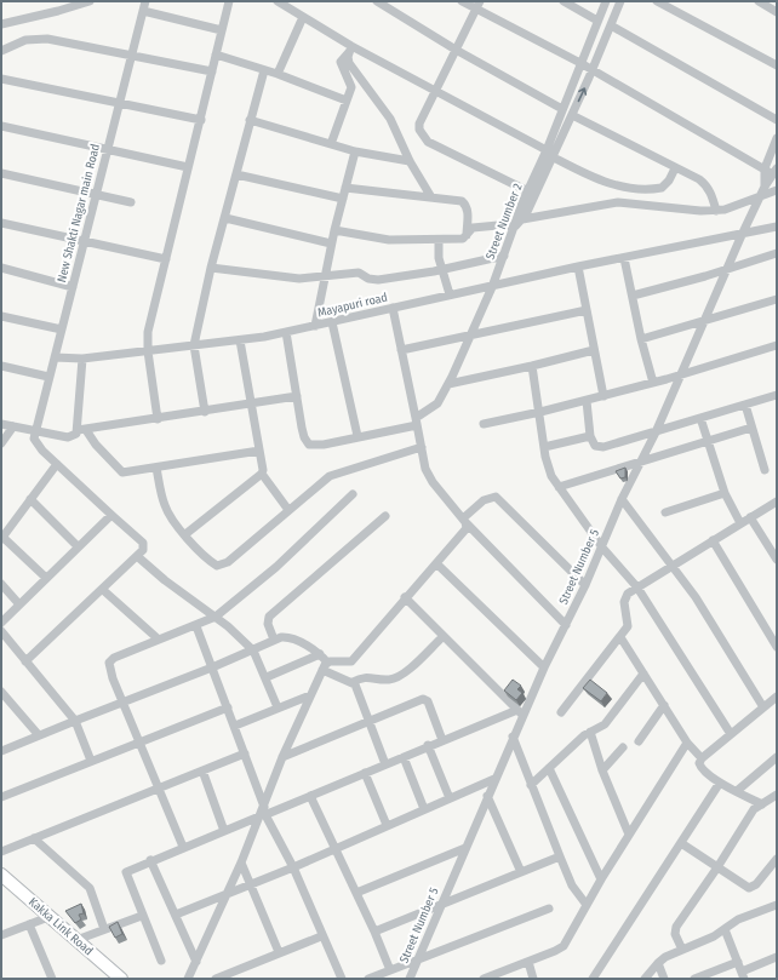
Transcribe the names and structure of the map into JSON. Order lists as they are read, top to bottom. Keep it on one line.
{"streets":{"street":["New Shakti Nagar main Road","Street Number 2","Mayapuri road","Street Number 5","Kakka Link Road"]},"crossings":[["New Shakti Nagar main Road","Mayapuri road"],["Street Number 2","Mayapuri road"],["Mayapuri road","Street Number 5"]]}
